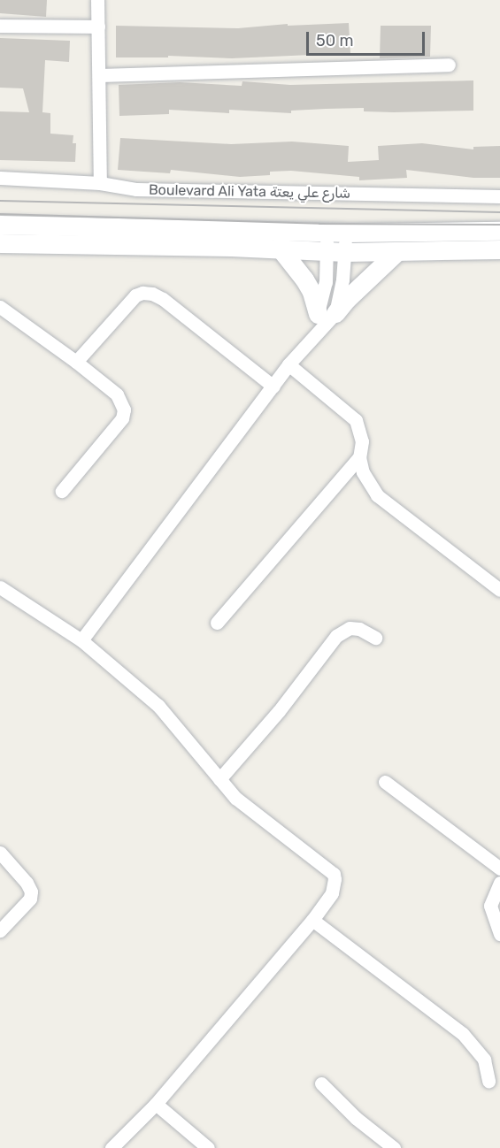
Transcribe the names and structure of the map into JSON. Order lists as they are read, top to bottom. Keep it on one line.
{"streets":{"street":["Boulevard Ali Yata شارع علي يعتة"]},"scale_bar":"50 m"}
